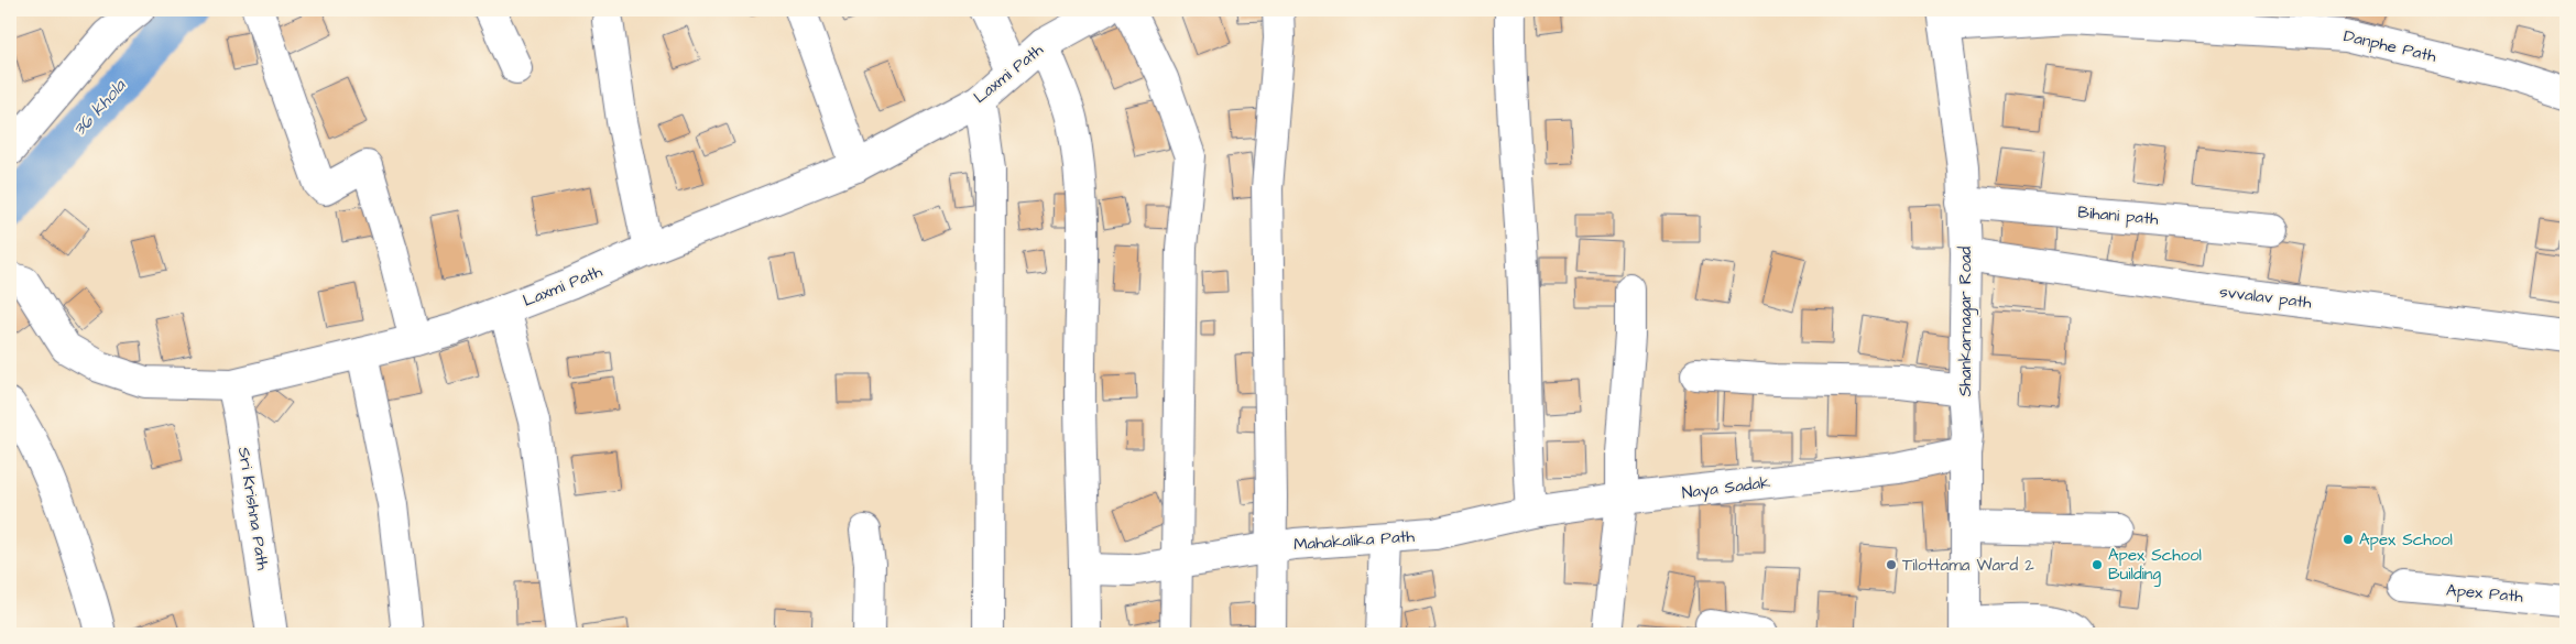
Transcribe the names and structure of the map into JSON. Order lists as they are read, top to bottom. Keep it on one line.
{"streets":{"street":["Danphe Path","Laxmi Path","Bihani path","svvalav path","Shankarnagar Road","Naya Sadak","Sri Krishna Path","Mahakalika Path","Apex Path"]},"crossings":[["Danphe Path","Shankarnagar Road"],["Laxmi Path","Sri Krishna Path"],["Bihani path","Shankarnagar Road"],["svvalav path","Shankarnagar Road"],["Shankarnagar Road","Naya Sadak"],["Naya Sadak","Mahakalika Path"]],"water":["36 khola"],"places":["Apex School","Tilottama Ward 2","Apex School Building"]}
